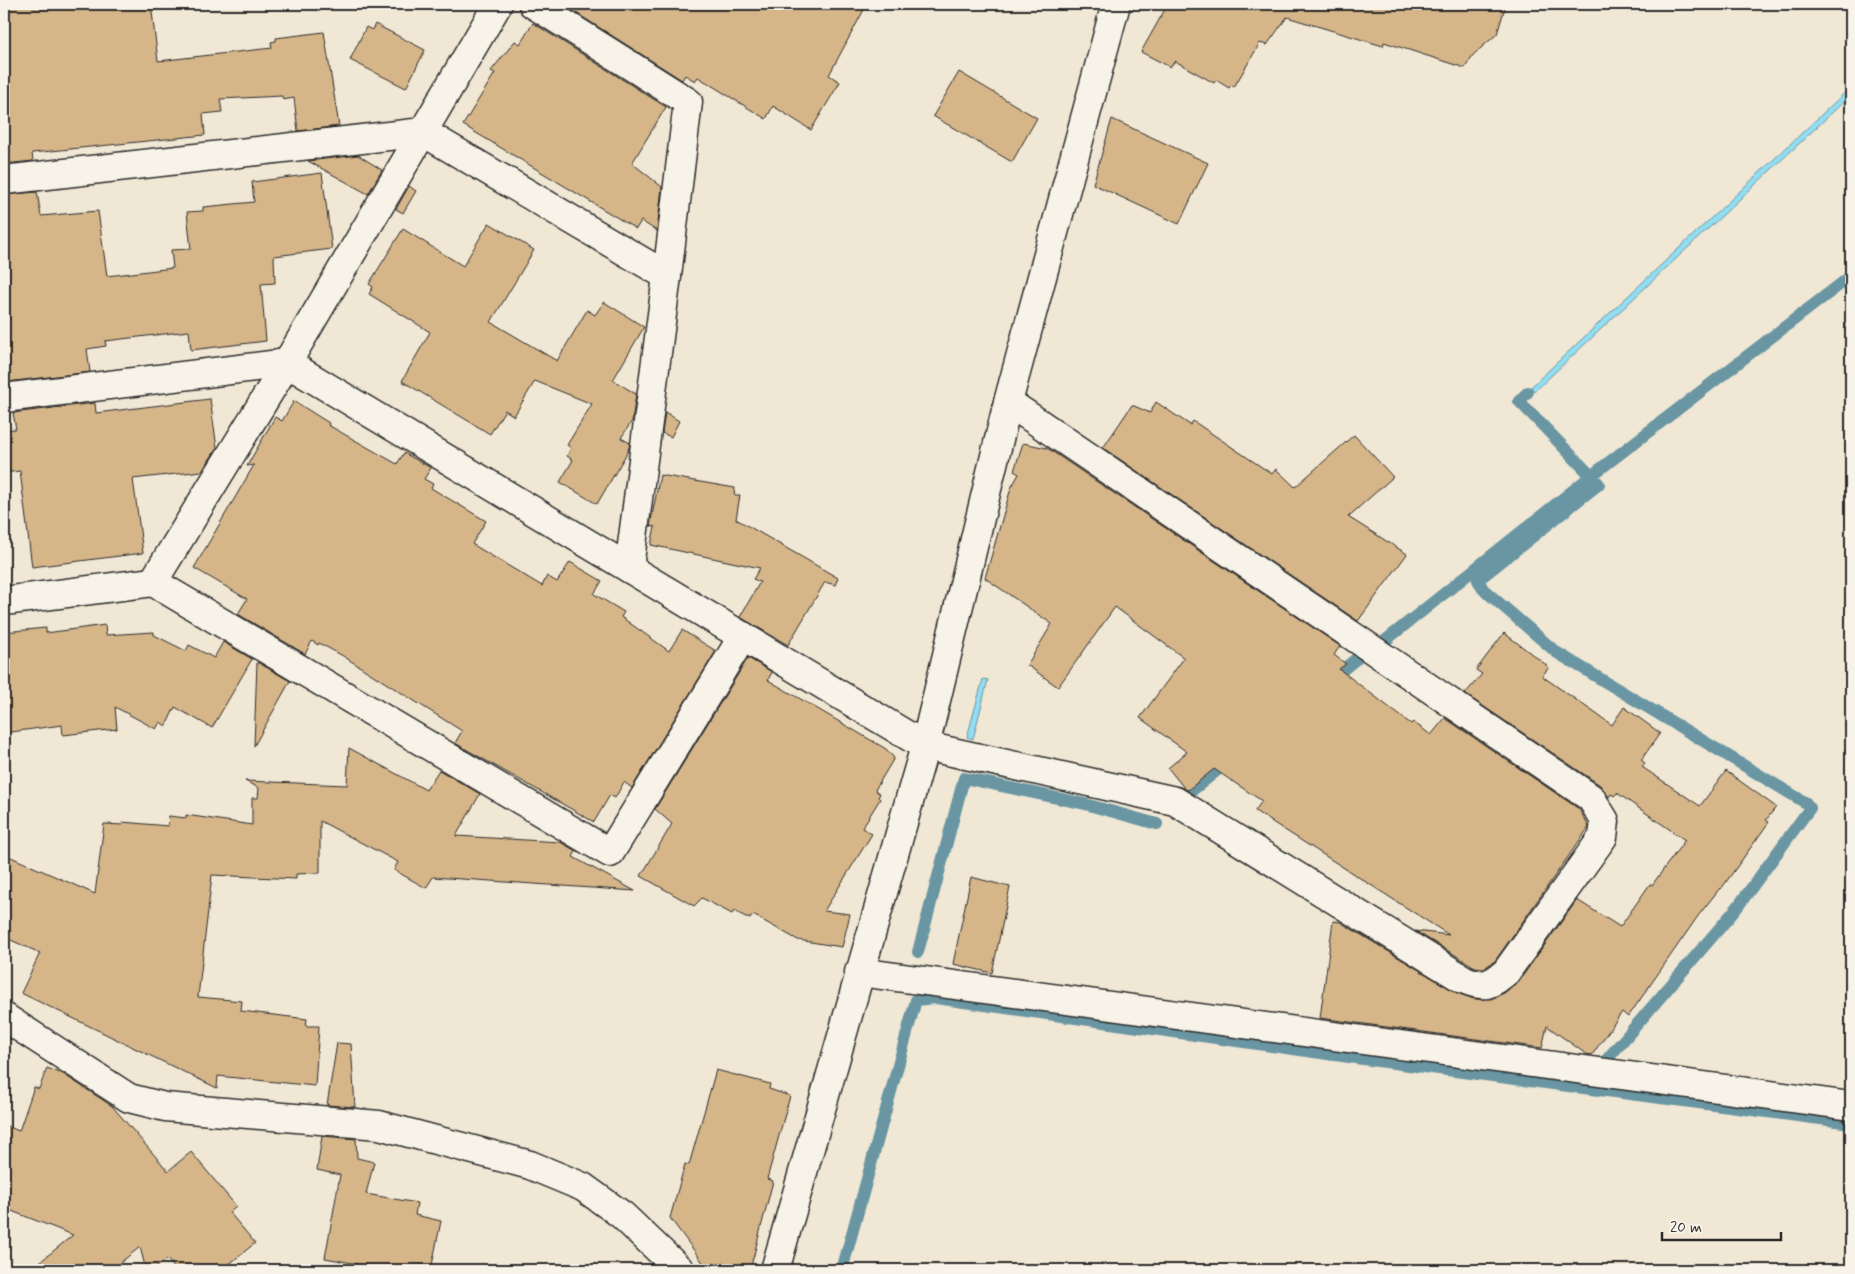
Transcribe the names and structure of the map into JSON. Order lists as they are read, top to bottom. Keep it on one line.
{"scale_bar":"20 m"}
